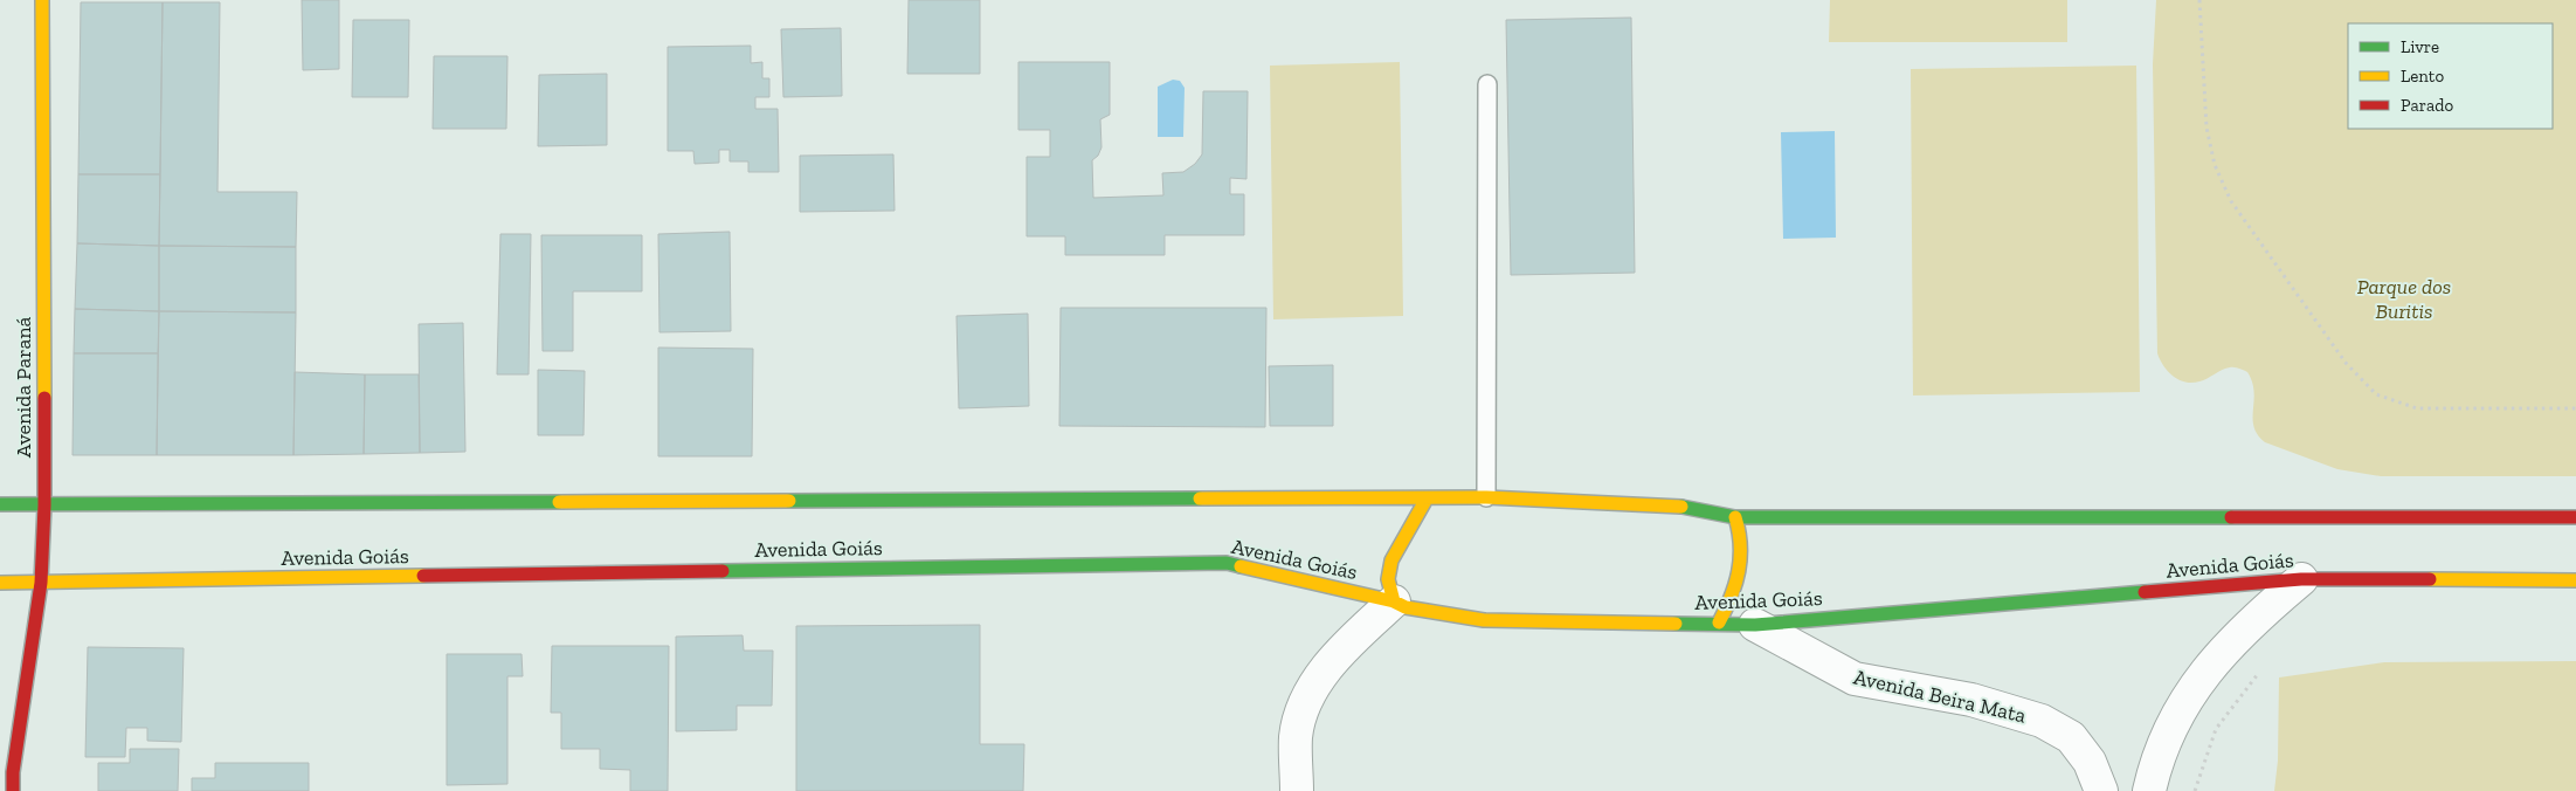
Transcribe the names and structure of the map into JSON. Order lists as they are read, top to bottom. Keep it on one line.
{"streets":{"main road":["Avenida Paraná","Avenida Goiás"],"street":["Avenida Beira Mata"]},"crossings":[["Avenida Paraná","Avenida Goiás"],["Avenida Goiás","Avenida Beira Mata"]],"parks":["Parque dos Buritis"],"legend":["Livre","Lento","Parado"]}
